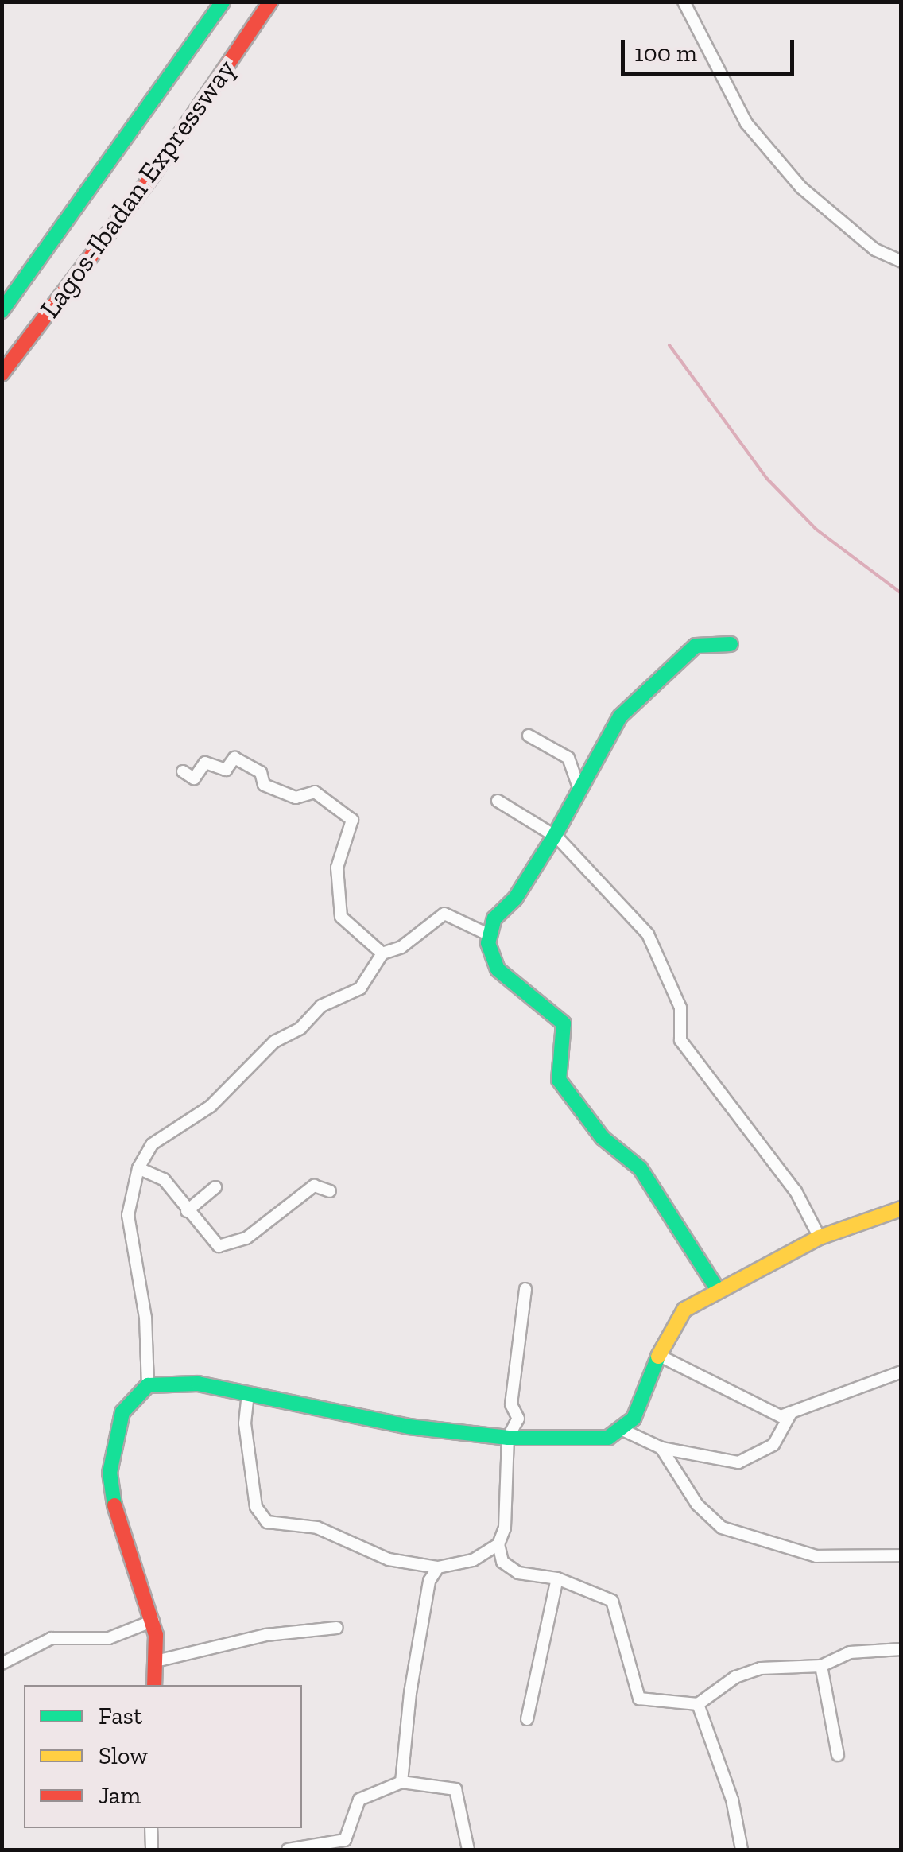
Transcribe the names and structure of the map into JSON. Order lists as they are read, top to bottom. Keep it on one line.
{"streets":{"main road":["Lagos-Ibadan Expressway"]},"legend":["Fast","Slow","Jam"],"scale_bar":"100 m"}
